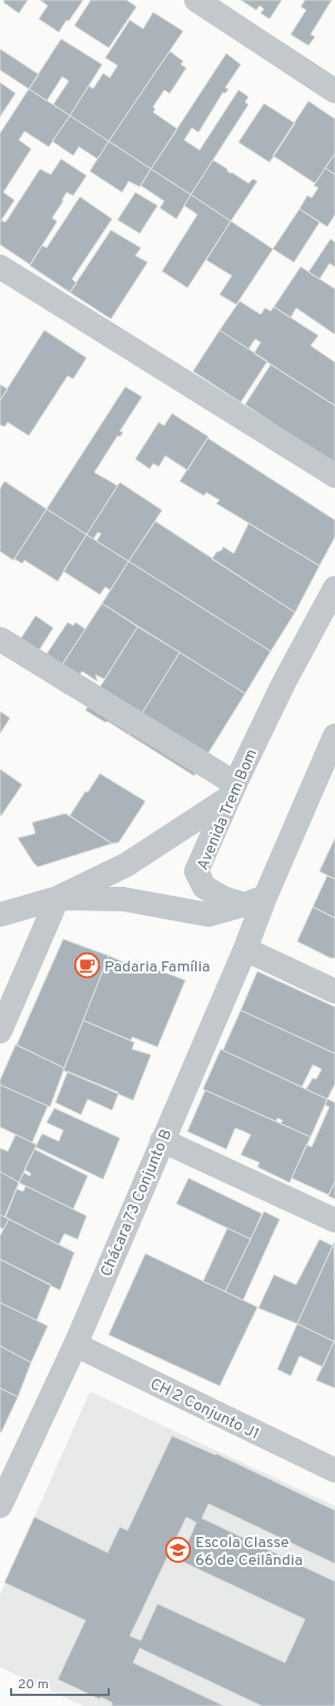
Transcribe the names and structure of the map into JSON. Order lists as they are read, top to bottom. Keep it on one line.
{"streets":{"street":["Avenida Trem Bom","Chácara 73 Conjunto B","CH 2 Conjunto J1"]},"crossings":[["Avenida Trem Bom","Chácara 73 Conjunto B"],["Chácara 73 Conjunto B","CH 2 Conjunto J1"]],"places":{"cafe":["Padaria Família"],"school or university":["Escola Classe 66 de Ceilândia"]},"scale_bar":"20 m"}
